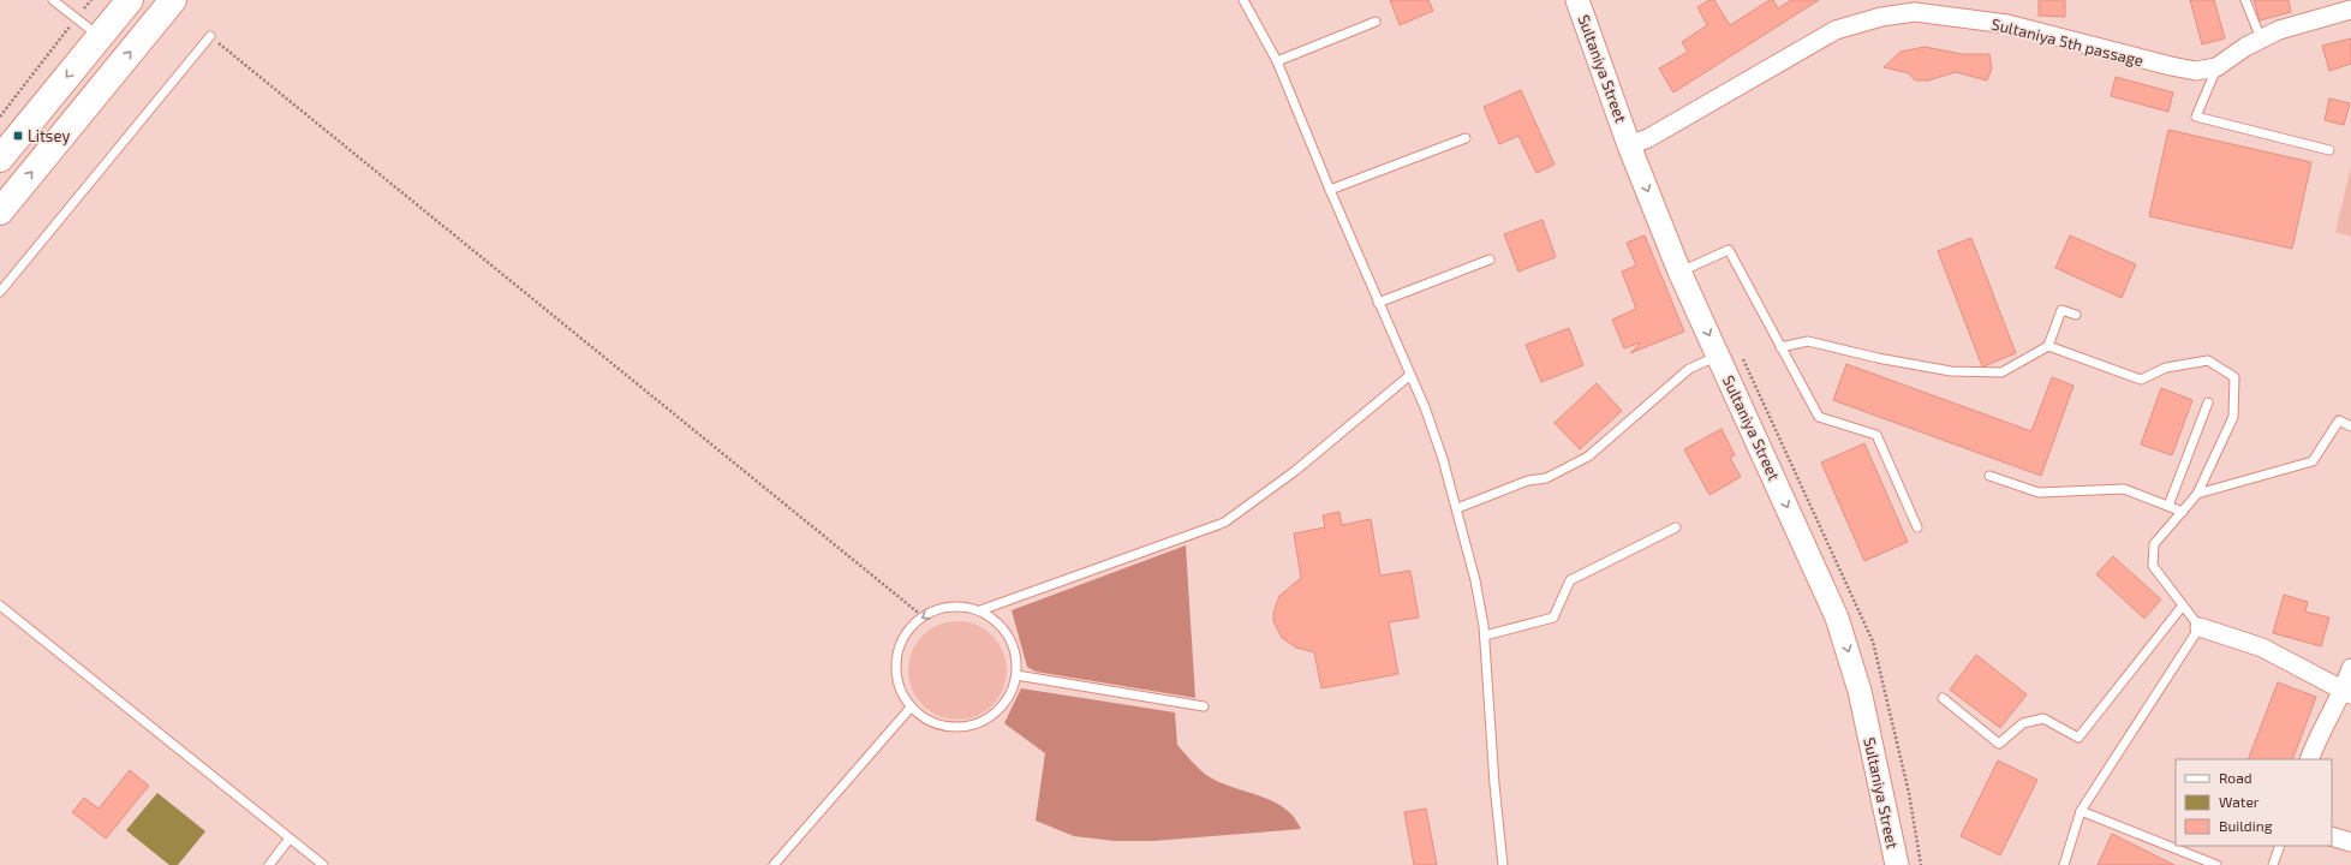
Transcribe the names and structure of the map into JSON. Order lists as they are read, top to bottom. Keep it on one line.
{"streets":{"street":["Sultaniya 5th passage","Sultаniya Street"]},"crossings":[["Sultaniya 5th passage","Sultаniya Street"]],"one_way":["Sultаniya Street"],"places":{"transit":["Litsey"]},"legend":["Road","Water","Building"]}
